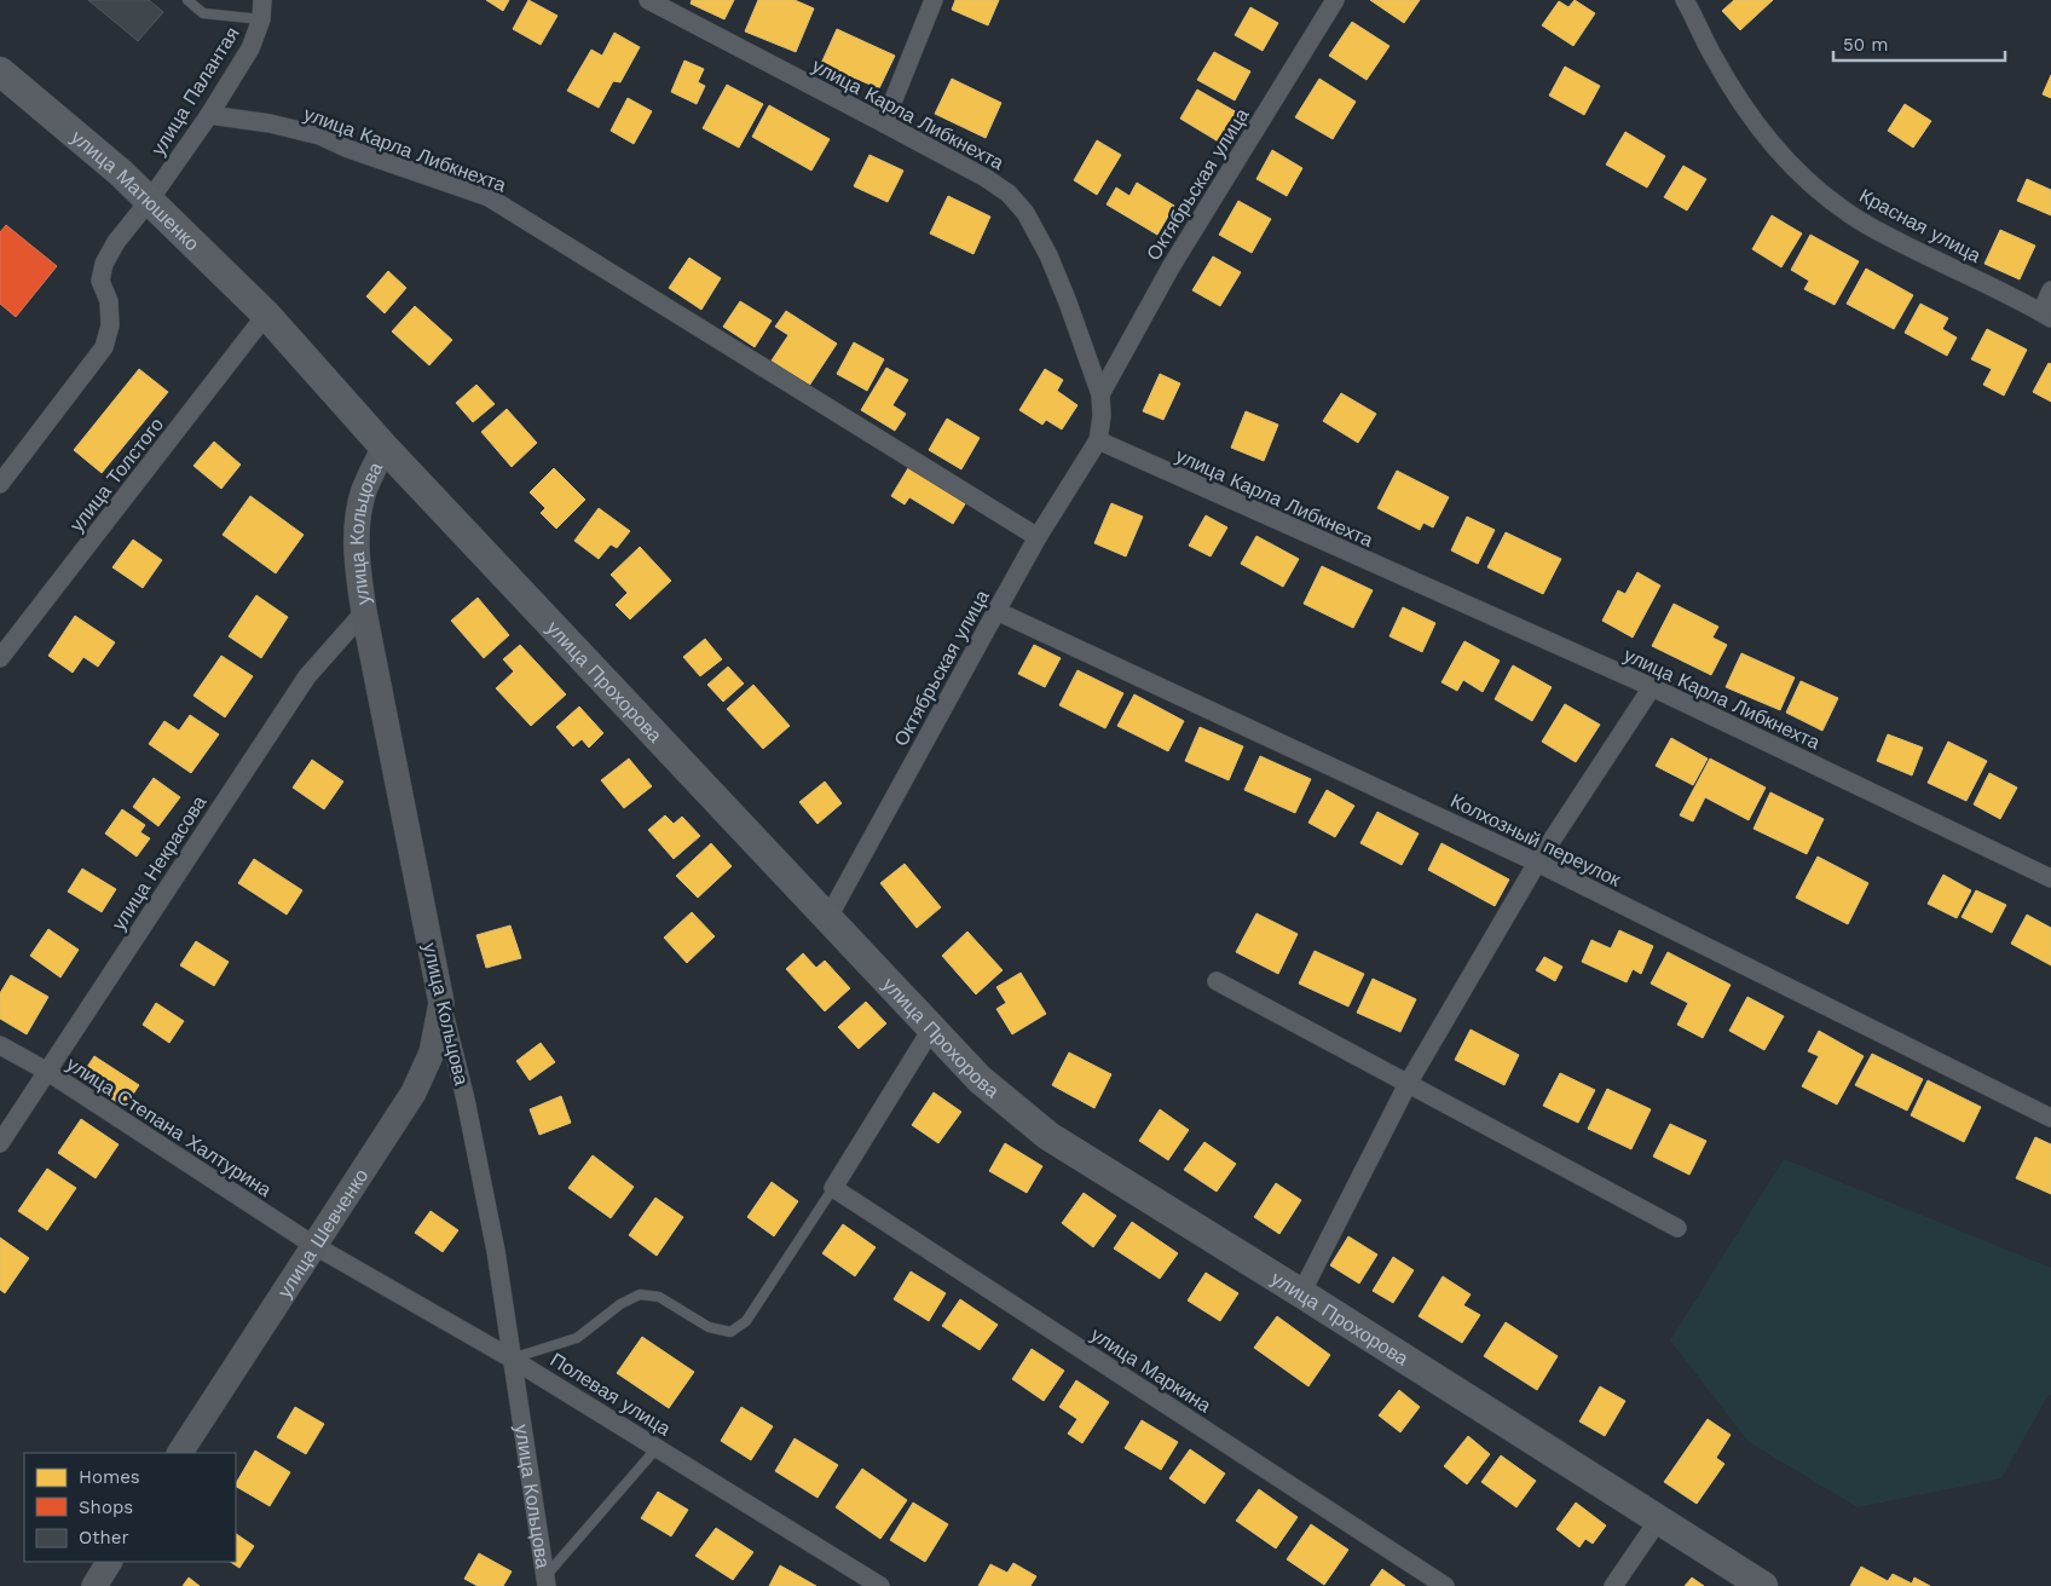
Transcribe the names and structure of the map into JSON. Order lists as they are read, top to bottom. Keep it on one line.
{"streets":{"main road":["улица Матюшенко","улица Кольцова","улица Прохорова","улица Шевченко"],"street":["улица Палантая","улица Карла Либкнехта","Октябрьская улица","Красная улица","улица Толстого","Колхозный переулок","улица Некрасова","улица Степана Халтурина","улица Маркина","Полевая улица"]},"crossings":[["улица Палантая","улица Карла Либкнехта"],["улица Палантая","улица Матюшенко"],["улица Карла Либкнехта","Октябрьская улица"],["Октябрьская улица","улица Прохорова"],["Октябрьская улица","Колхозный переулок"],["улица Матюшенко","улица Толстого"],["улица Матюшенко","улица Прохорова"],["улица Толстого","улица Прохорова"],["улица Кольцова","улица Прохорова"],["улица Кольцова","улица Некрасова"],["улица Кольцова","улица Шевченко"],["улица Кольцова","Полевая улица"],["улица Некрасова","улица Степана Халтурина"],["улица Степана Халтурина","улица Шевченко"],["улица Степана Халтурина","Полевая улица"],["улица Шевченко","Полевая улица"]],"legend":["Homes","Shops","Other"],"scale_bar":"50 m"}
